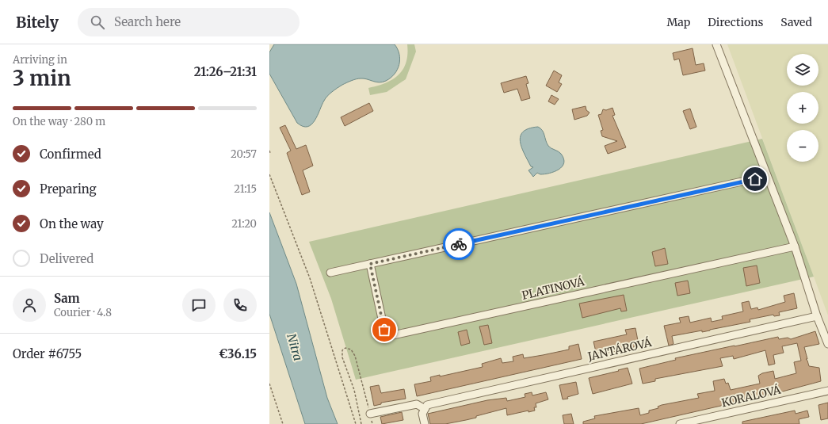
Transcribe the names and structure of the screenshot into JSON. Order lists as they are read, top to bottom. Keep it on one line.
{"streets":{"street":["PLATINOVÁ","JANTÁROVÁ","KORALOVÁ"]},"water":["Nitra"],"page":{"header":"Bitely","search":"Search here","nav":["Map","Directions","Saved"],"heading":["3 min","Arriving in","21:26–21:31"],"panel":["Sam","Courier · 4.8","Order #6755","€36.15"],"map_buttons":["+","−"],"bar":"On the way · 280 m","list":[["Confirmed","20:57"],["Preparing","21:15"],["On the way","21:20"],"Delivered"]}}
